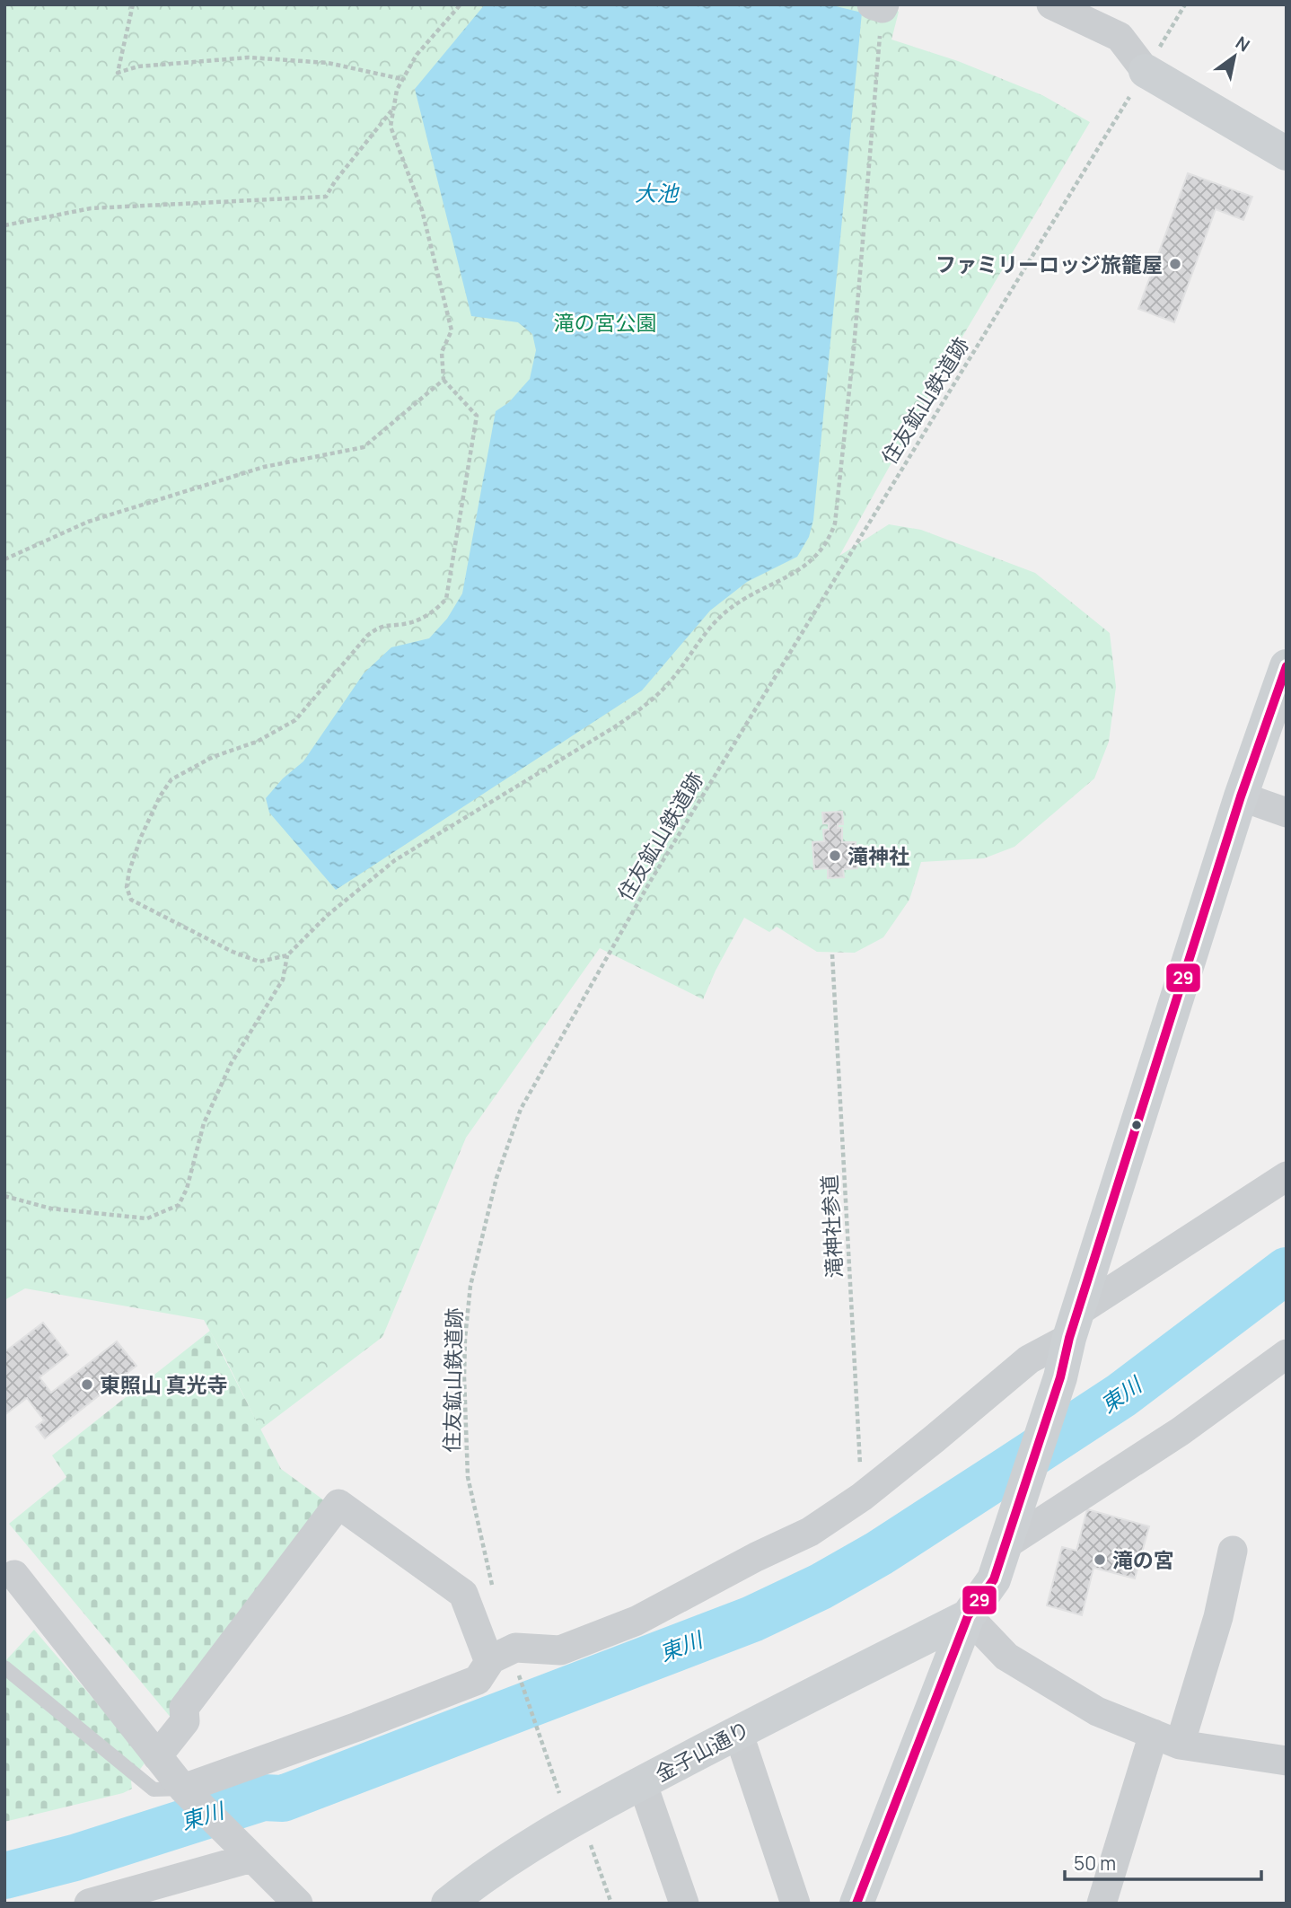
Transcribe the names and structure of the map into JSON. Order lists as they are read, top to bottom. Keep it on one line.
{"streets":{"main road":["金子山通り"],"path":["住友鉱山鉄道跡","滝神社参道"]},"water":["大池","東川"],"parks":["滝の宮公園"],"places":["ファミリーロッジ旅籠屋","滝神社","東照山 真光寺","滝の宮"],"lines":["transit line 29"],"scale_bar":"50 m","north":"top right"}
